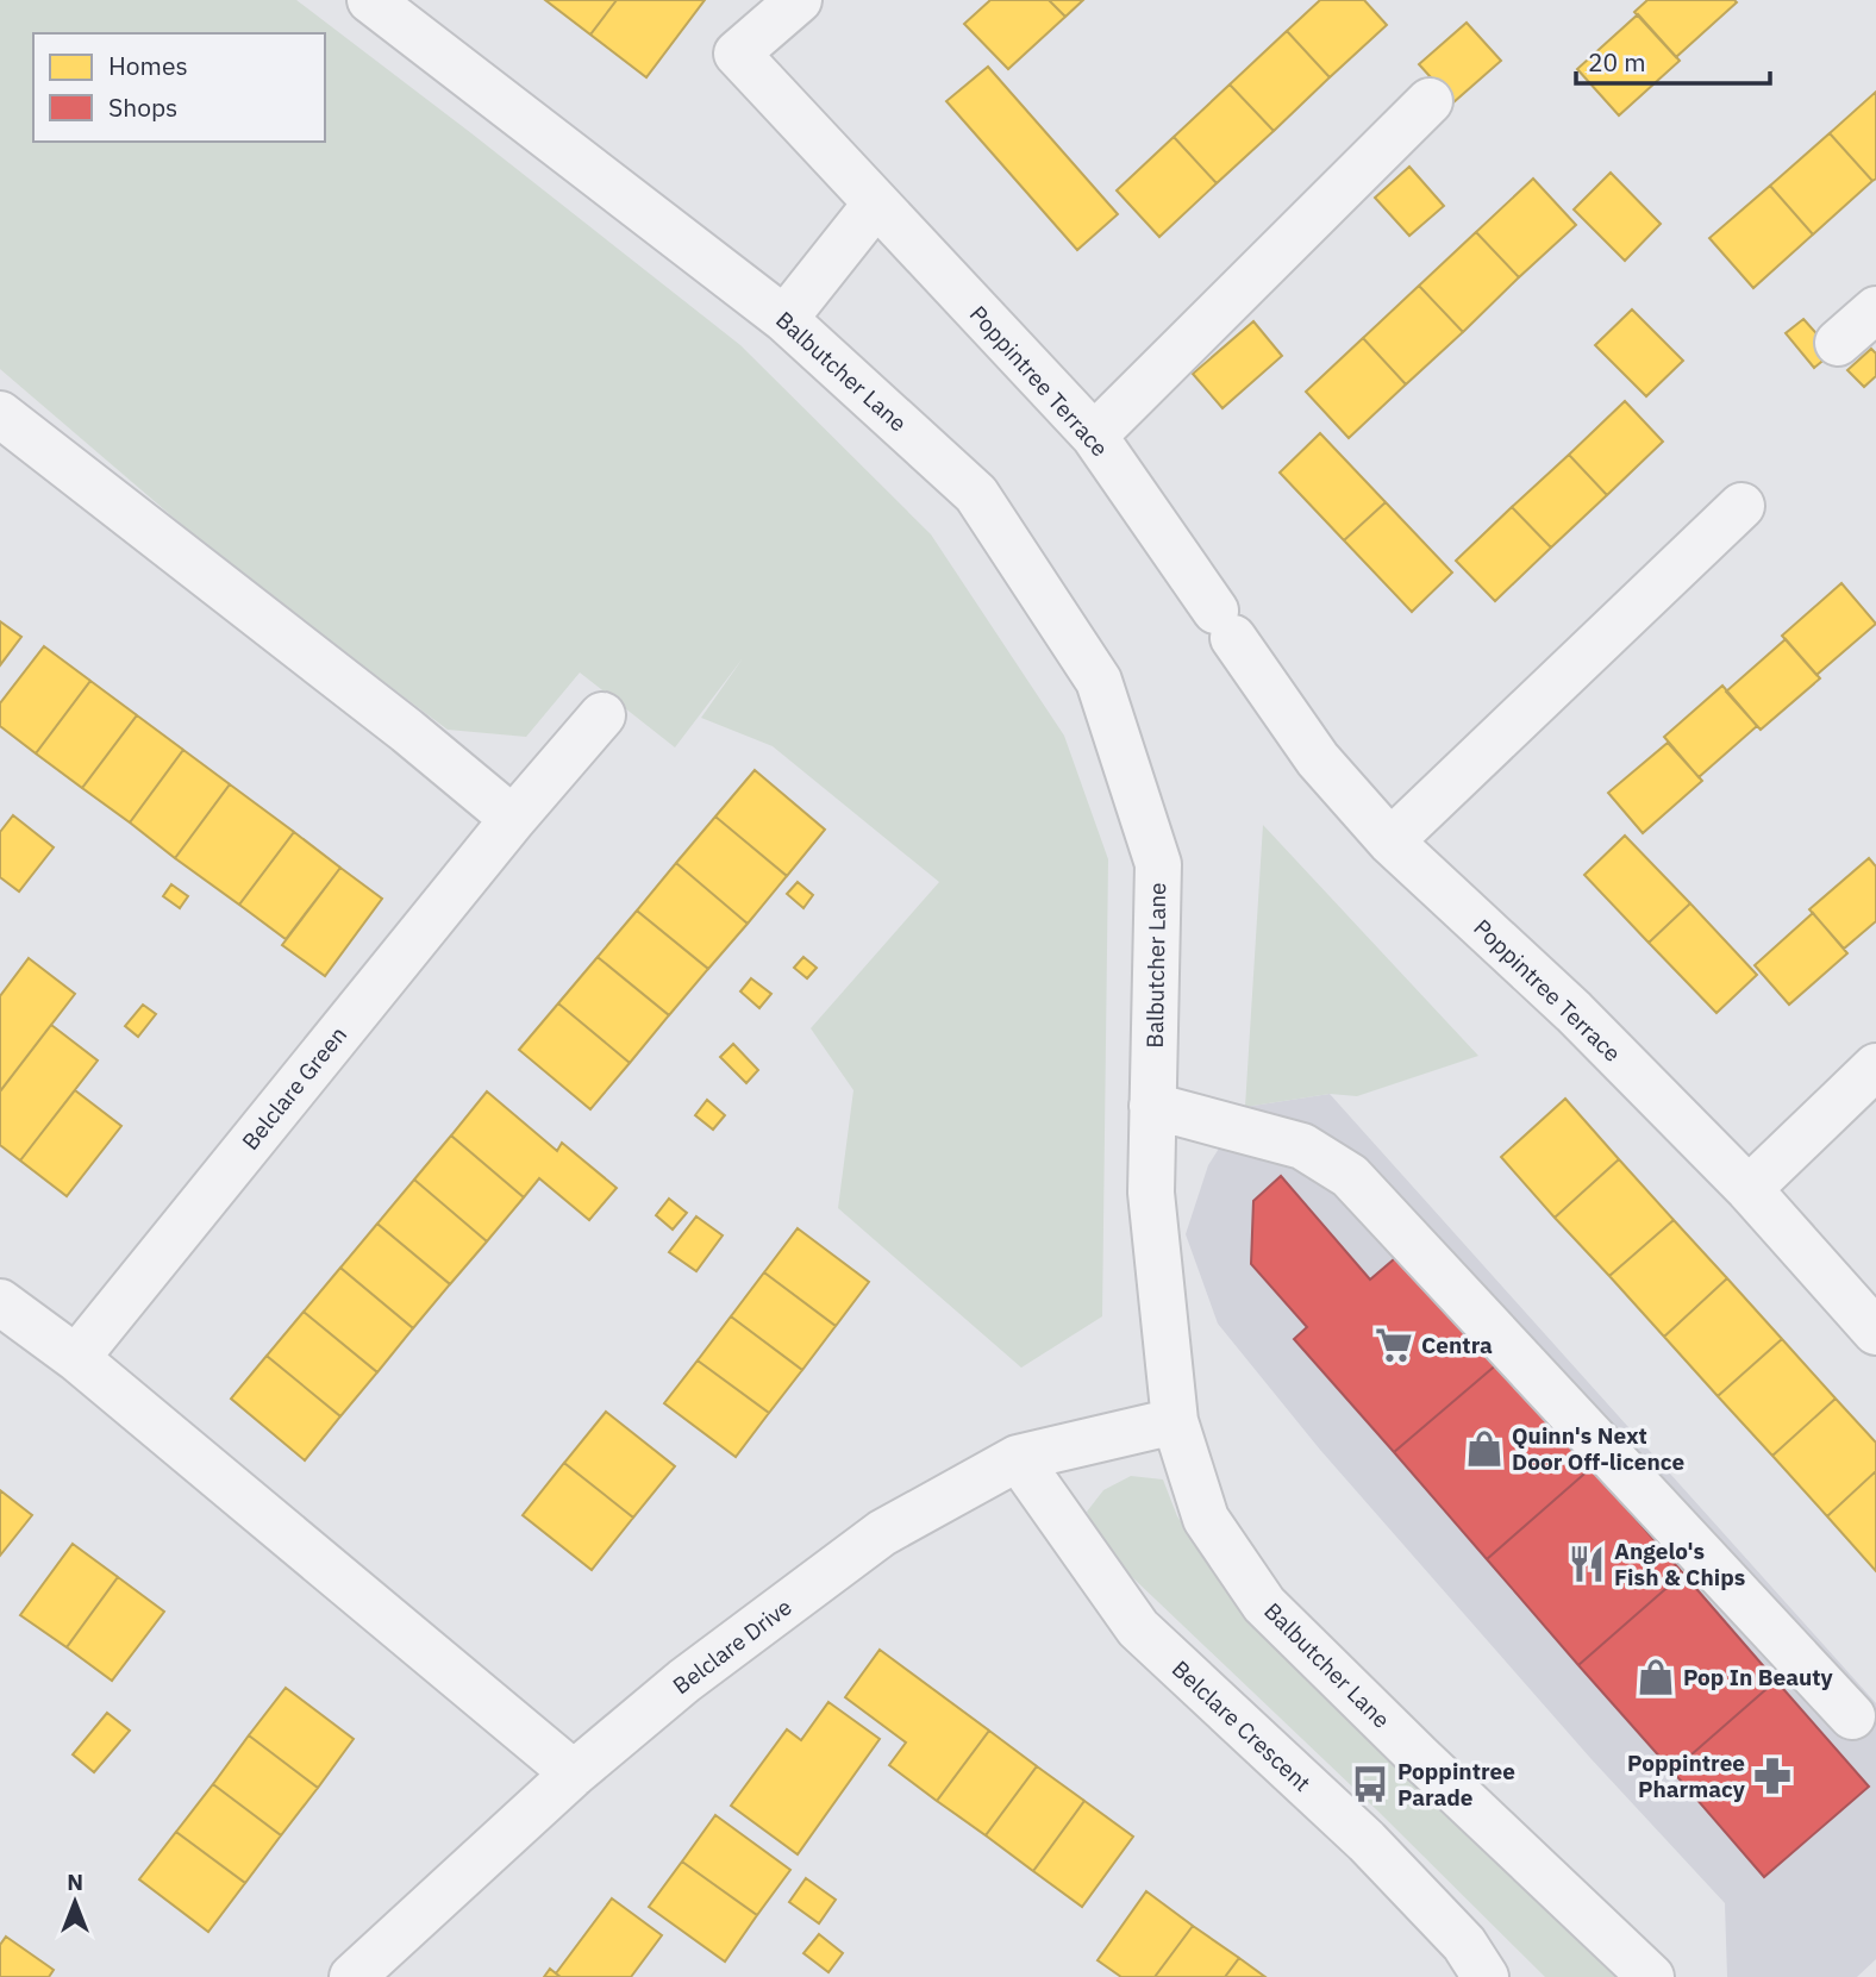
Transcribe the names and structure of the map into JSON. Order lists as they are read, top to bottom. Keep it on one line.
{"streets":{"street":["Balbutcher Lane","Poppintree Terrace","Belclare Green","Belclare Drive","Belclare Crescent"]},"crossings":[["Balbutcher Lane","Belclare Drive"],["Belclare Drive","Belclare Crescent"]],"places":{"supermarket":["Centra"],"shop":["Quinn's Next Door Off-licence","Pop In Beauty"],"restaurant":["Angelo's Fish & Chips"],"pharmacy":["Poppintree Pharmacy"],"bus stop":["Poppintree Parade"]},"legend":["Homes","Shops"],"scale_bar":"20 m","north":"top"}
